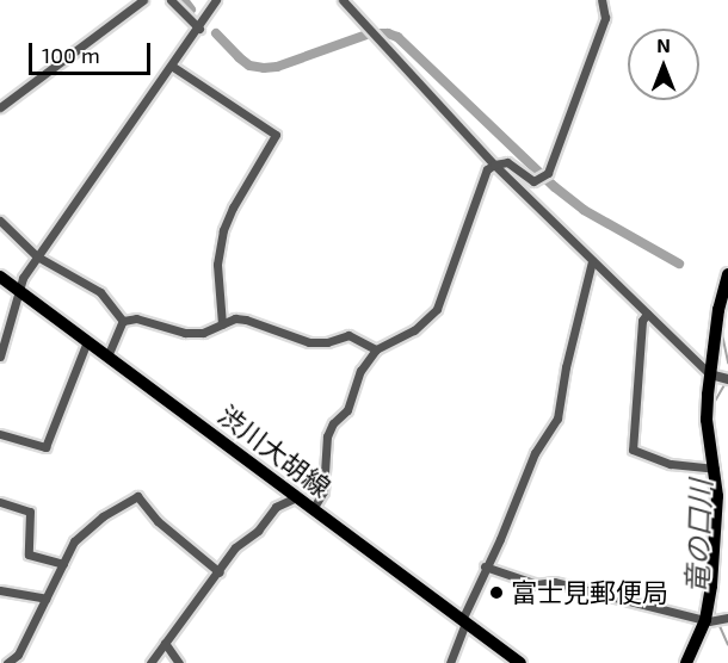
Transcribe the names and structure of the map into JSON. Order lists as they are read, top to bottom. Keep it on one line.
{"streets":{"main road":["渋川大胡線"]},"water":["竜の口川"],"places":["富士見郵便局"],"scale_bar":"100 m","north":"top"}
